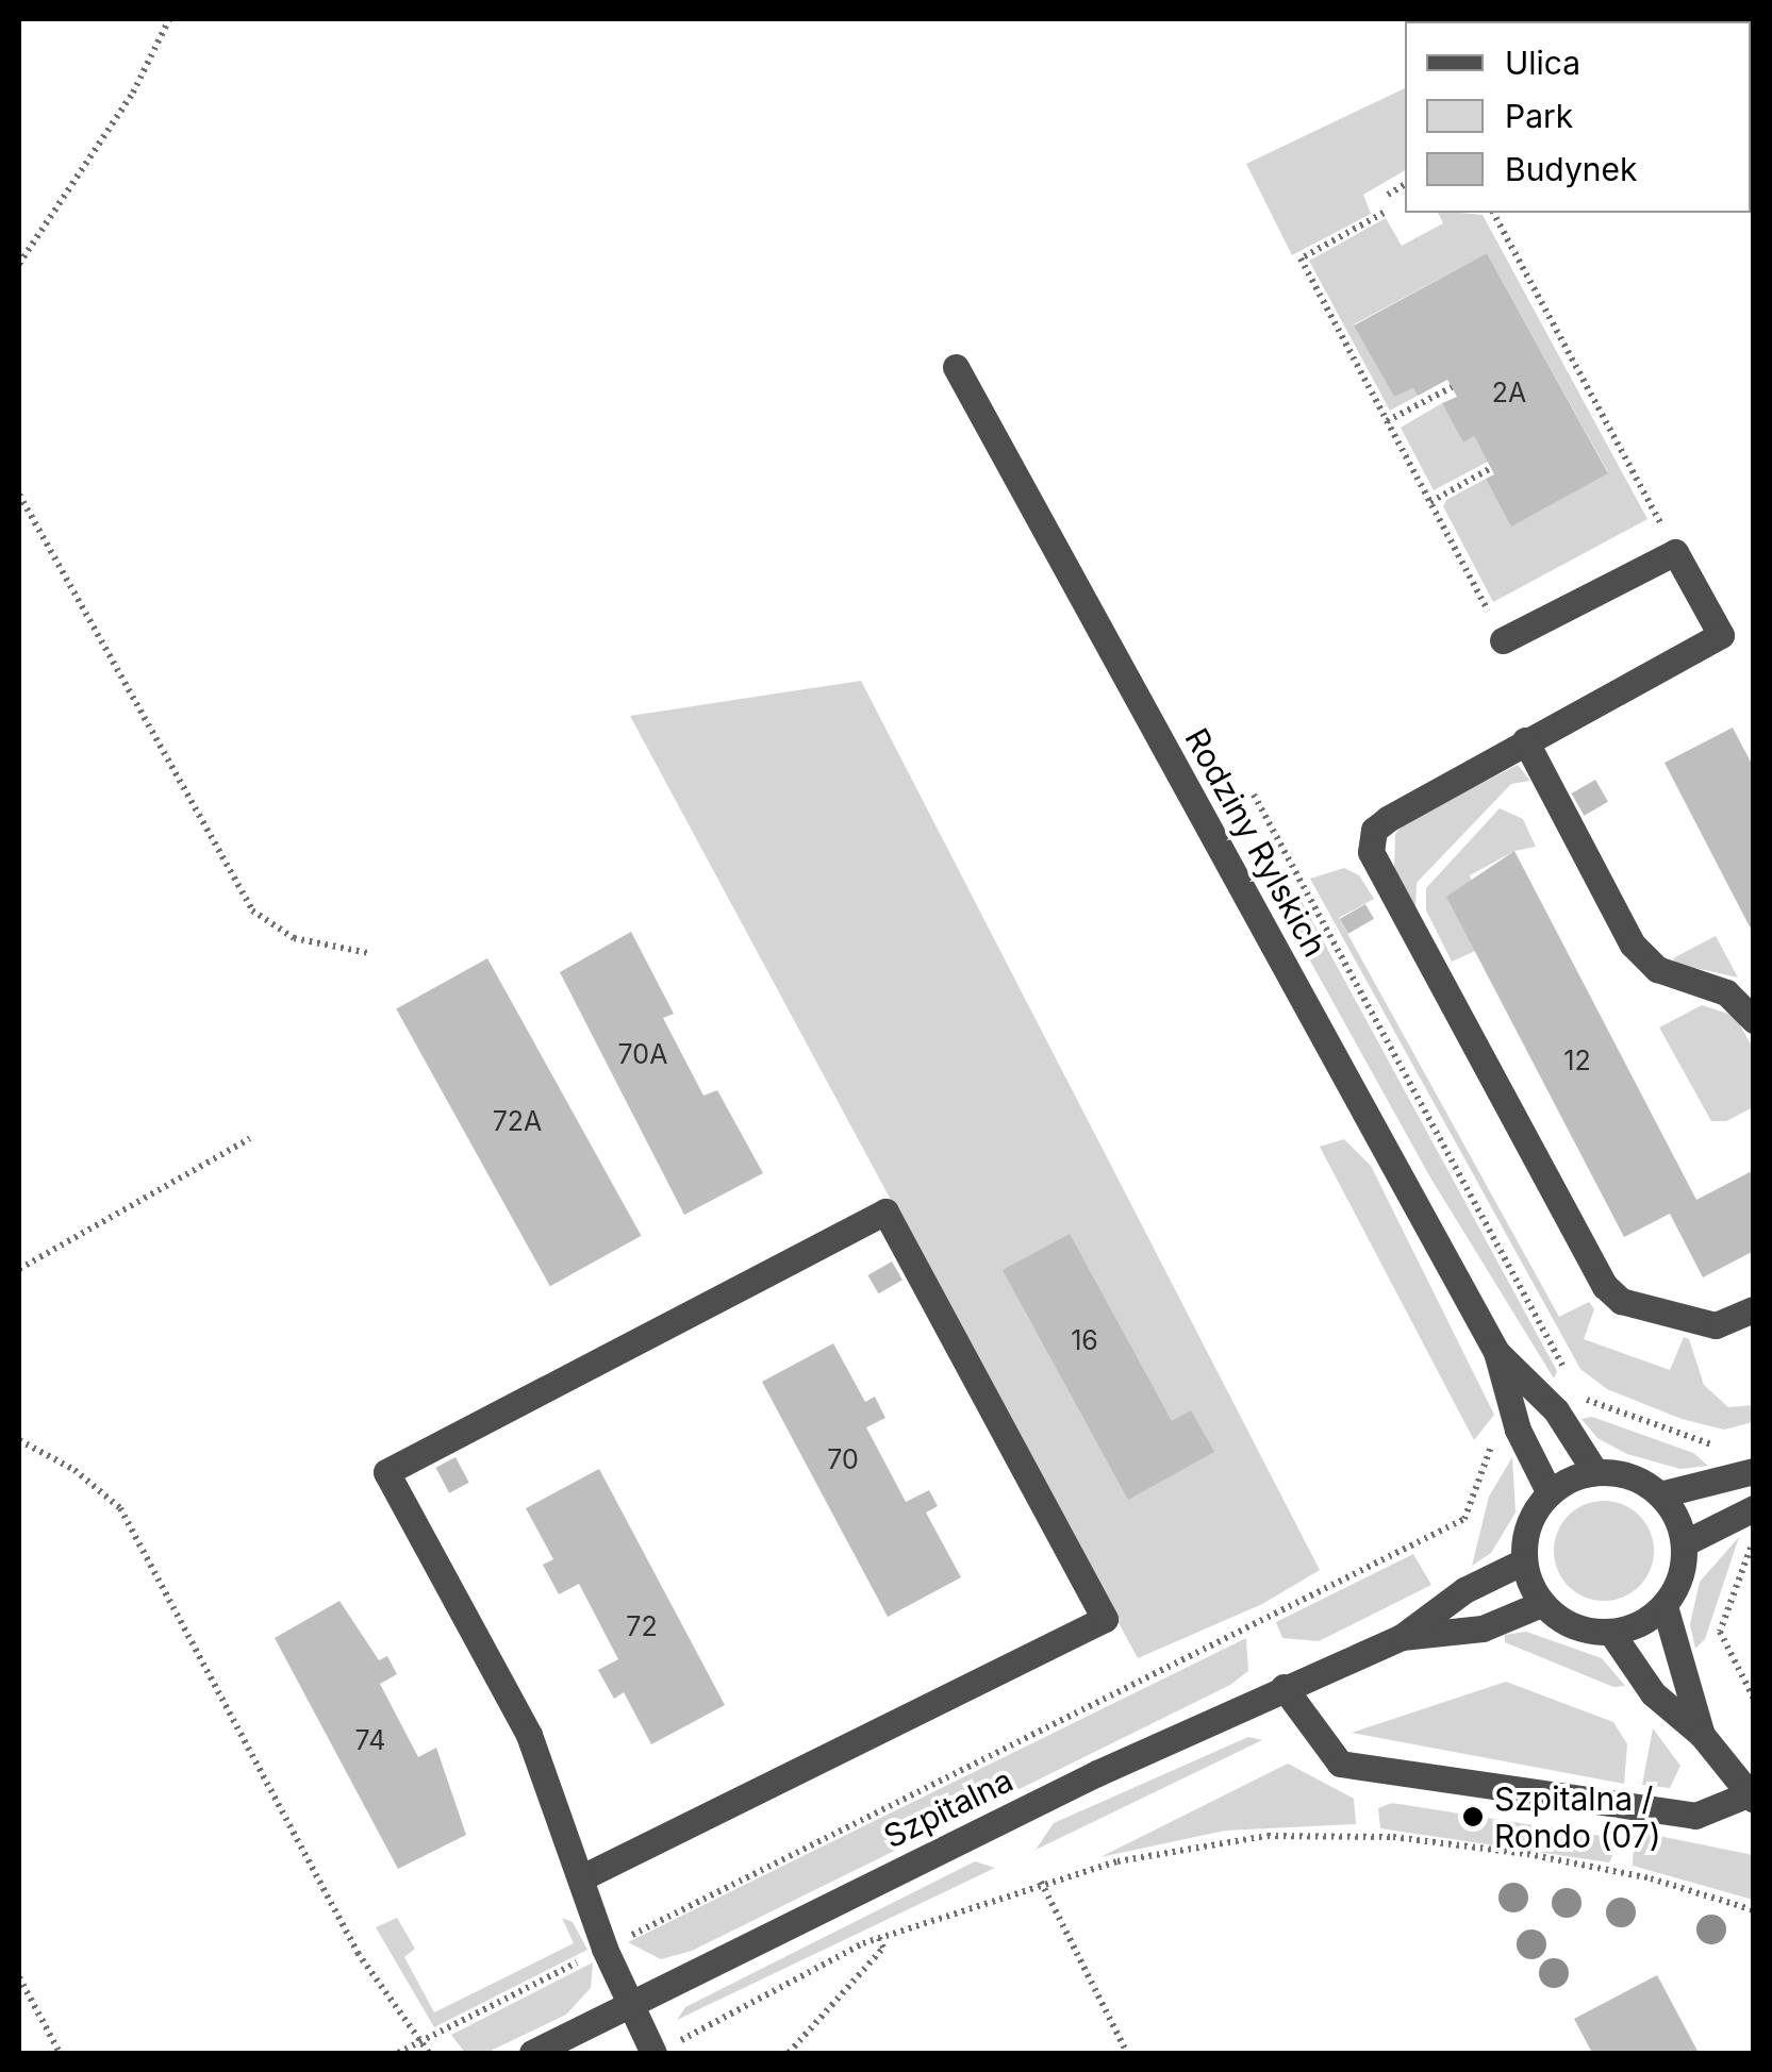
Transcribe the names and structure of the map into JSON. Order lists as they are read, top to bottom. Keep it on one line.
{"streets":{"street":["Rodziny Rylskich","Szpitalna"]},"crossings":[["Rodziny Rylskich","Szpitalna"]],"places":["Szpitalna / Rondo (07)"],"house_numbers":["2A","70A","12","72A","16","70","72","74"],"legend":["Ulica","Park","Budynek"]}
